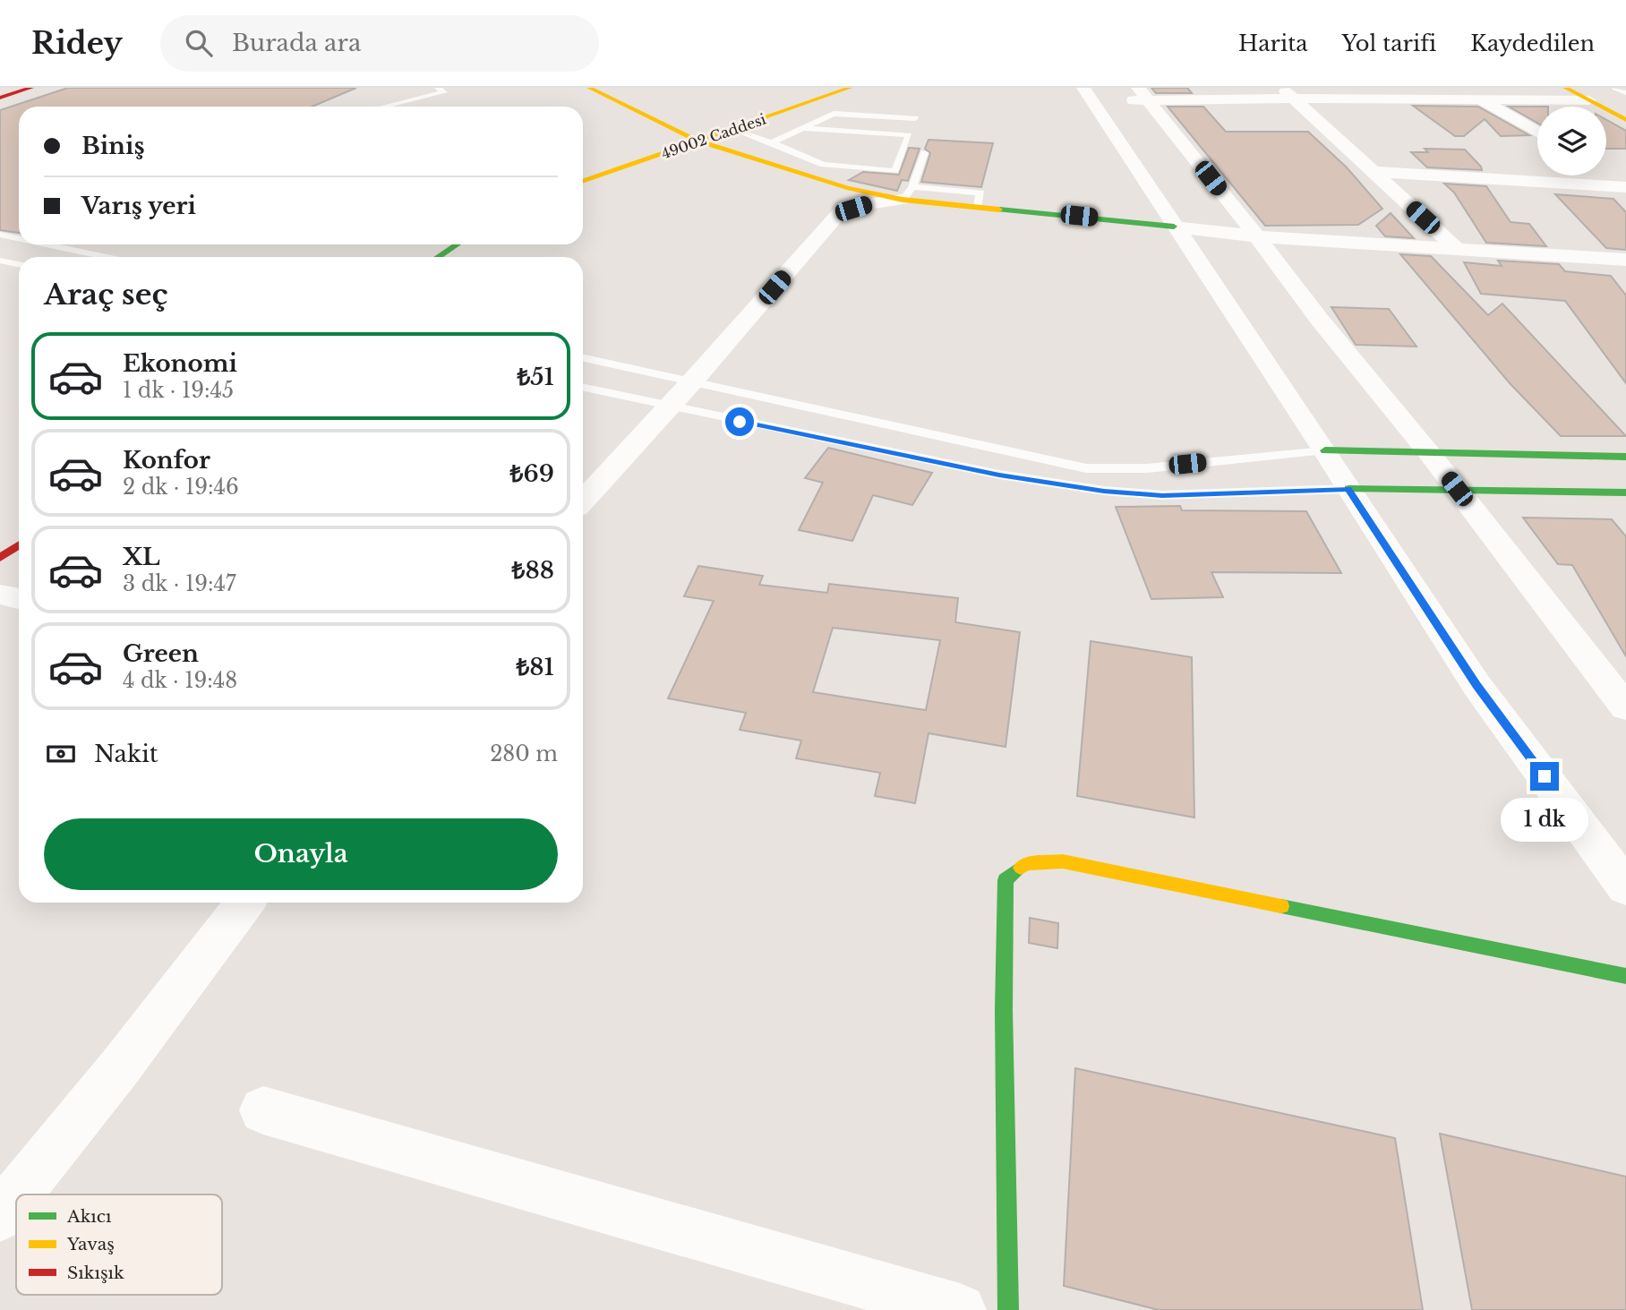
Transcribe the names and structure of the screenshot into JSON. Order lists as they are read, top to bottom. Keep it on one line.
{"streets":{"street":["49002 Caddesi"]},"legend":["Akıcı","Yavaş","Sıkışık"],"page":{"header":"Ridey","search":"Burada ara","nav":["Harita","Yol tarifi","Kaydedilen"],"banner":["Biniş","Varış yeri"],"heading":"Araç seç","list":[{"name":"Ekonomi","note":"1 dk · 19:45","value":"₺51"},{"name":"Konfor","note":"2 dk · 19:46","value":"₺69"},{"name":"XL","note":"3 dk · 19:47","value":"₺88"},{"name":"Green","note":"4 dk · 19:48","value":"₺81"}],"pay":["Nakit","280 m"],"bubble":"1 dk","buttons":"Onayla"}}
